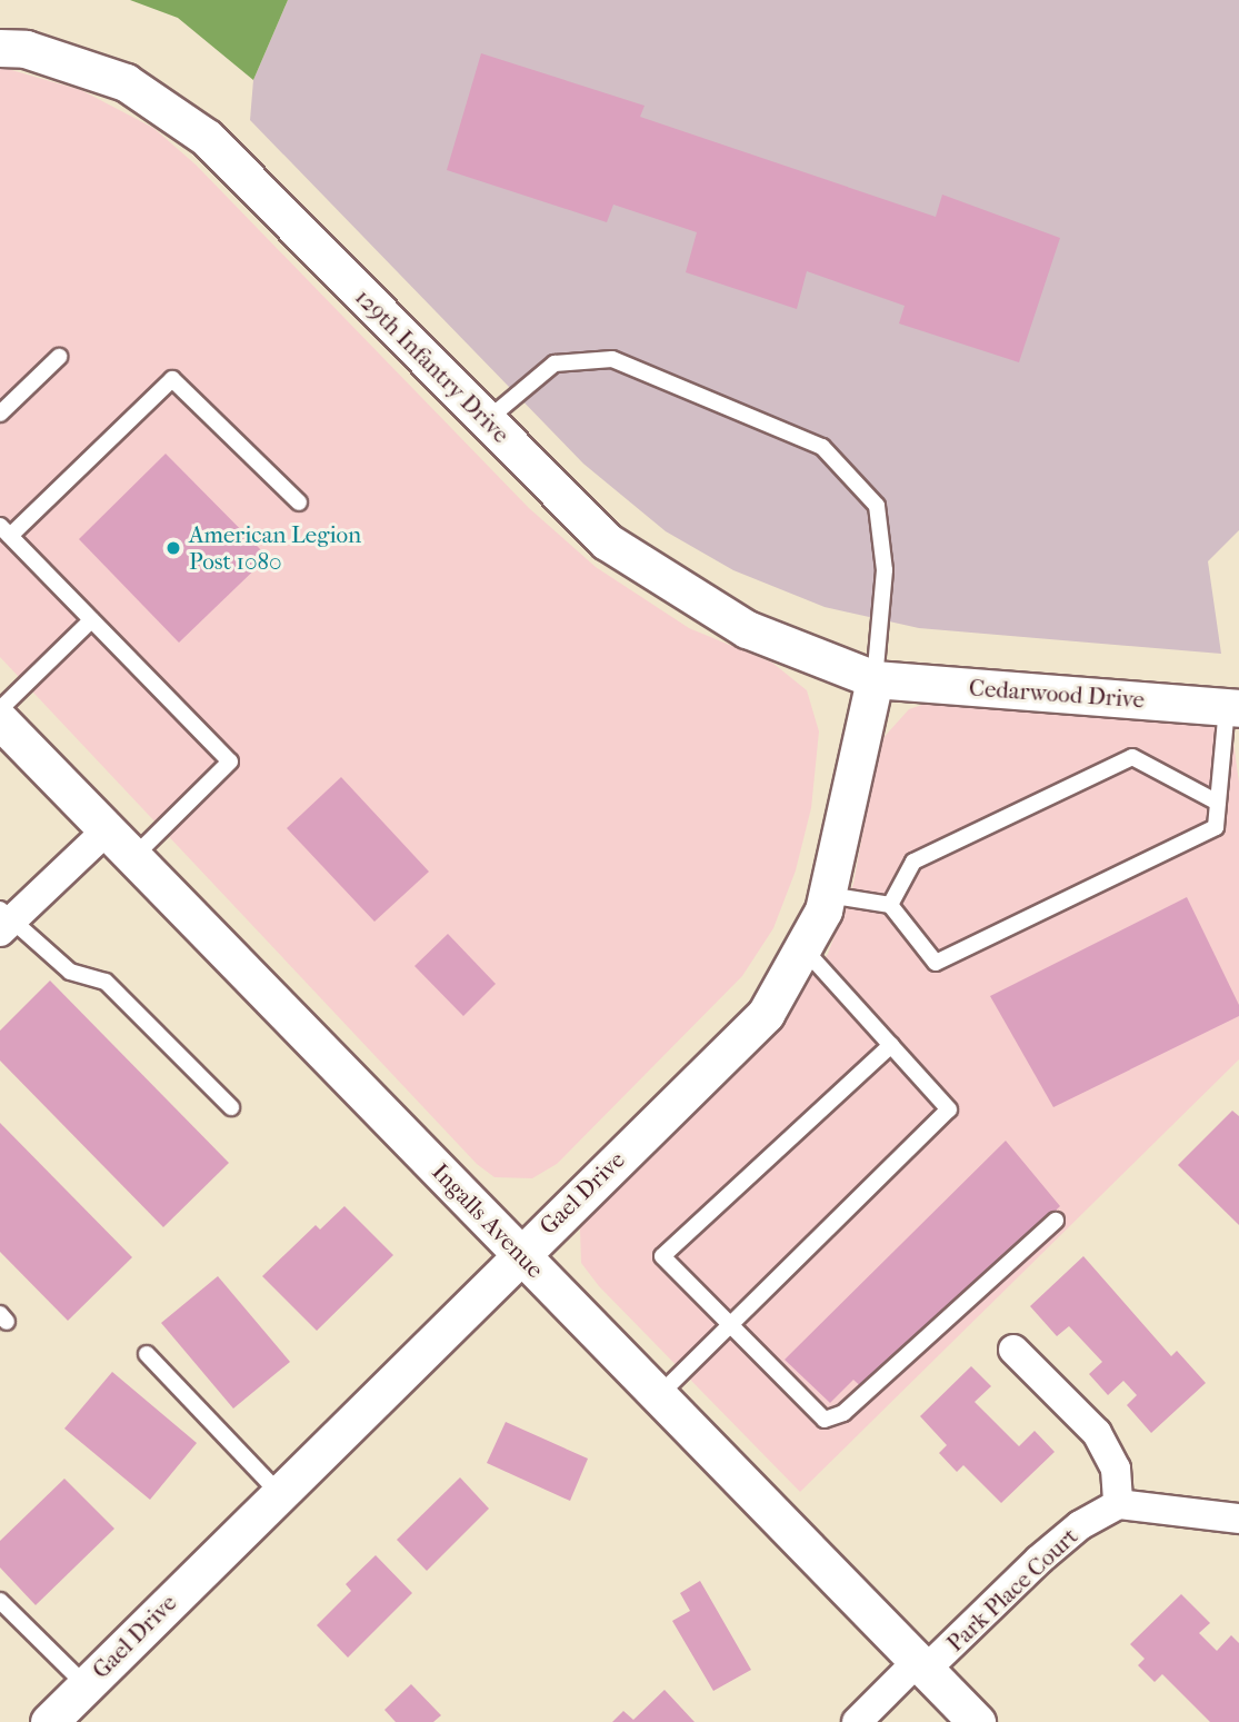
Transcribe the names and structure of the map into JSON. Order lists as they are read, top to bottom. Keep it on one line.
{"streets":{"street":["129th Infantry Drive","Cedarwood Drive","Gael Drive","Ingalls Avenue","Park Place Court"]},"crossings":[["129th Infantry Drive","Cedarwood Drive"],["129th Infantry Drive","Gael Drive"],["Cedarwood Drive","Gael Drive"],["Gael Drive","Ingalls Avenue"],["Ingalls Avenue","Park Place Court"]],"places":["American Legion Post 1080"]}
